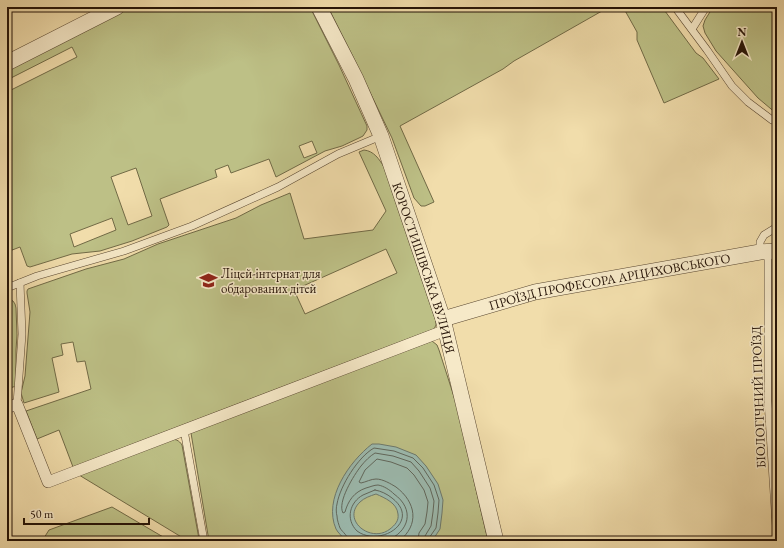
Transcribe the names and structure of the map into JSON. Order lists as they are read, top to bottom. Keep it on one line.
{"streets":{"street":["КОРОСТИШІВСЬКА ВУЛИЦЯ","ПРОЇЗД ПРОФЕСОРА АРЦИХОВСЬКОГО"],"lane":["БІОЛОГІЧНИЙ ПРОЇЗД"]},"crossings":[["КОРОСТИШІВСЬКА ВУЛИЦЯ","ПРОЇЗД ПРОФЕСОРА АРЦИХОВСЬКОГО"],["ПРОЇЗД ПРОФЕСОРА АРЦИХОВСЬКОГО","БІОЛОГІЧНИЙ ПРОЇЗД"]],"places":{"school or university":["Ліцей-інтернат для обдарованих дітей"]},"scale_bar":"50 m","north":"top"}
